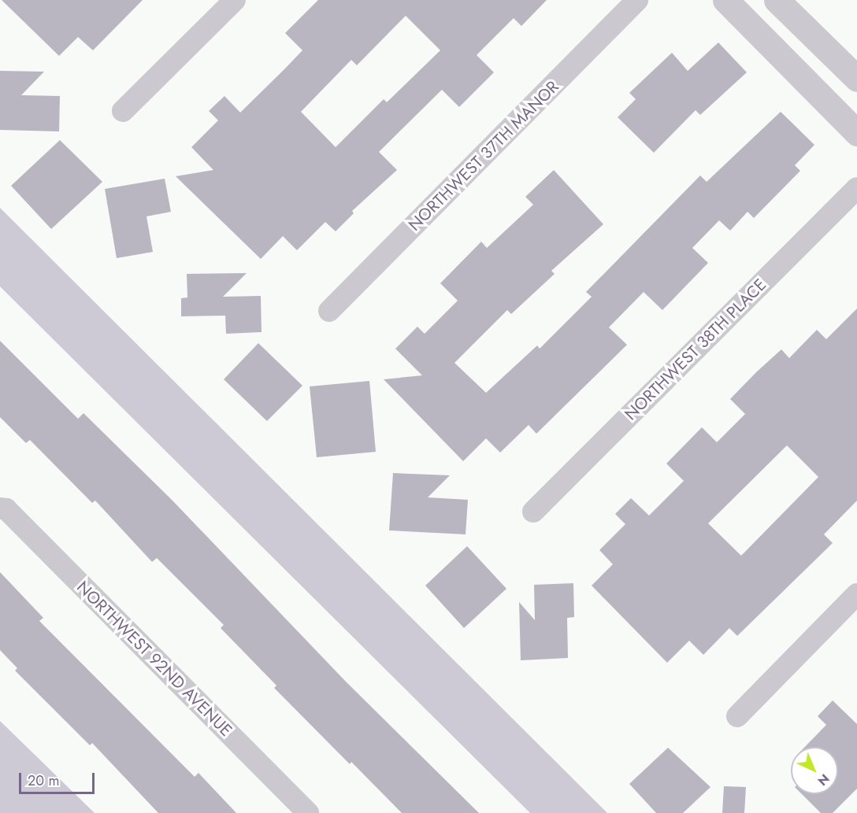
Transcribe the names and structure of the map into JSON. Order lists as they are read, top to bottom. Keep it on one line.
{"streets":{"street":["NORTHWEST 37TH MANOR","NORTHWEST 38TH PLACE","NORTHWEST 92ND AVENUE"]},"scale_bar":"20 m","north":"bottom right"}
